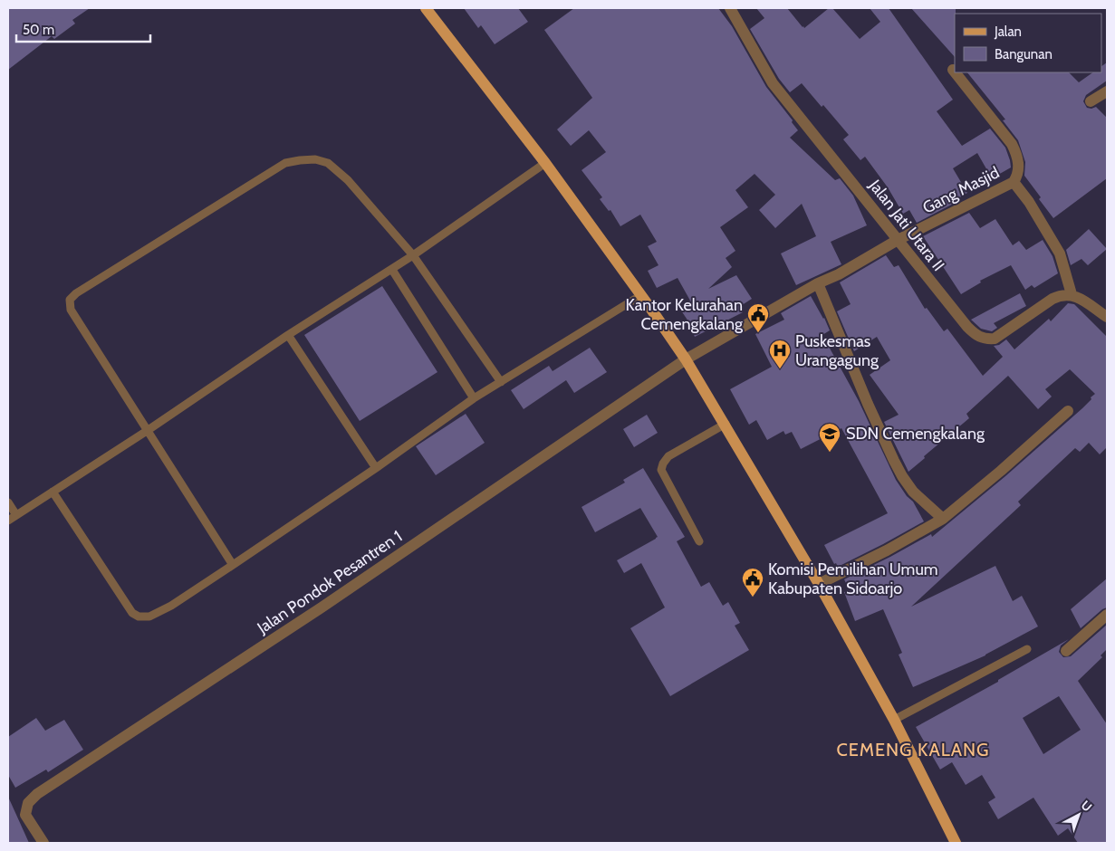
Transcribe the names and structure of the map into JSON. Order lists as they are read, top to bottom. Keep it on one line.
{"streets":{"street":["Gang Masjid","Jalan Jati Utara II","Jalan Pondok Pesantren 1"]},"crossings":[["Gang Masjid","Jalan Jati Utara II"],["Gang Masjid","Jalan Pondok Pesantren 1"]],"districts":["CEMENG KALANG"],"places":{"public building":["Kantor Kelurahan Cemengkalang","Komisi Pemilihan Umum Kabupaten Sidoarjo"],"hospital":["Puskesmas Urangagung"],"school or university":["SDN Cemengkalang"]},"legend":["Jalan","Bangunan"],"scale_bar":"50 m","north":"top right"}
